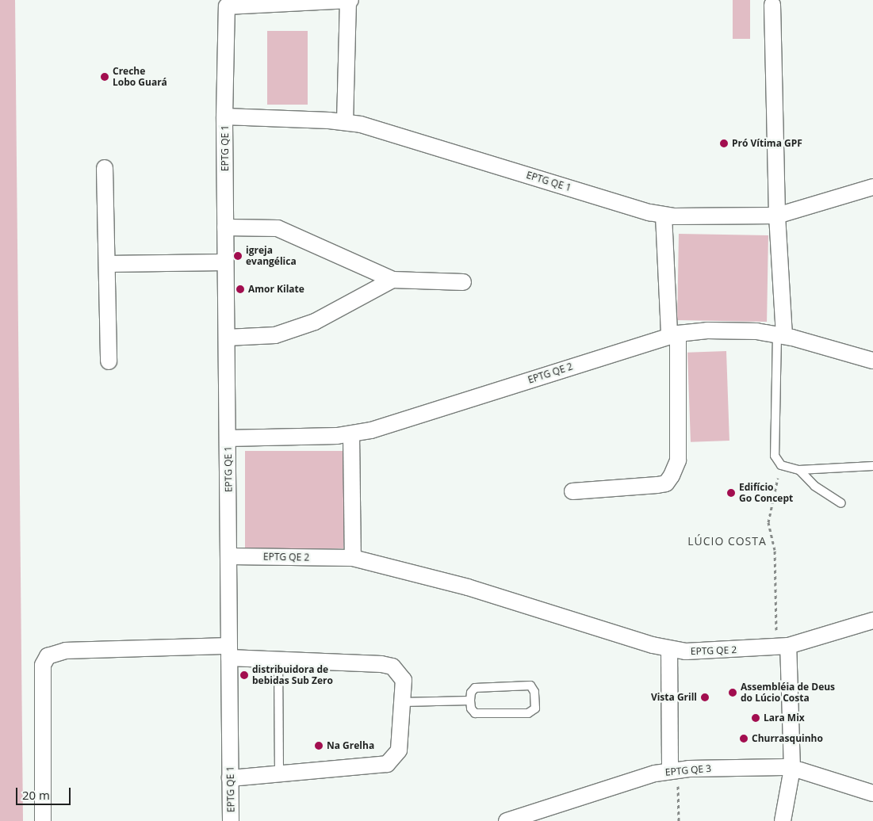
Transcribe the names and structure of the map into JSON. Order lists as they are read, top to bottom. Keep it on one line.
{"streets":{"street":["EPTG QE 1","EPTG QE 2","EPTG QE 3"]},"crossings":[["EPTG QE 1","EPTG QE 2"]],"districts":["LÚCIO COSTA"],"places":["Creche Lobo Guará","Pró Vítima GPF","igreja evangélica","Amor Kilate","Edifício Go Concept","distribuidora de bebidas Sub Zero","Assembléia de Deus do Lúcio Costa","Vista Grill","Lara Mix","Churrasquinho","Na Grelha"],"scale_bar":"20 m"}
